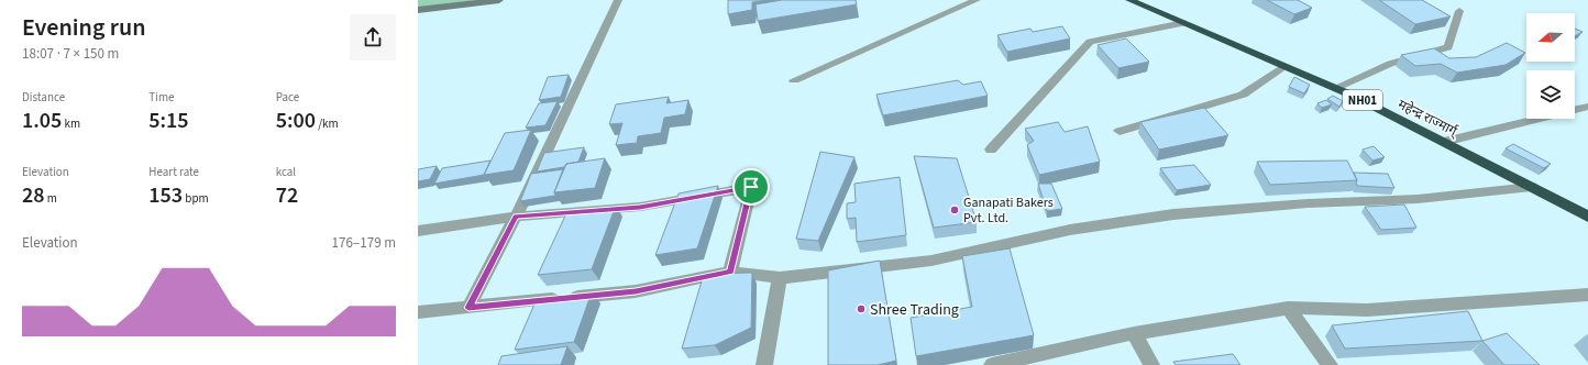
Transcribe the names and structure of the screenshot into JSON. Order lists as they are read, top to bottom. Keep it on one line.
{"streets":{"highway":["NH01","महेन्द्र राज्मार्ग्"]},"places":["Ganapati Bakers Pvt. Ltd.","Shree Trading"],"north":"left","page":{"heading":["Evening run","18:07 · 7 × 150 m"],"stats":[["Distance","1.05 km"],["Time","5:15"],["Pace","5:00 /km"],["Elevation","28 m"],["Heart rate","153 bpm"],["kcal","72"]],"chart":["Elevation","176–179 m"]}}
